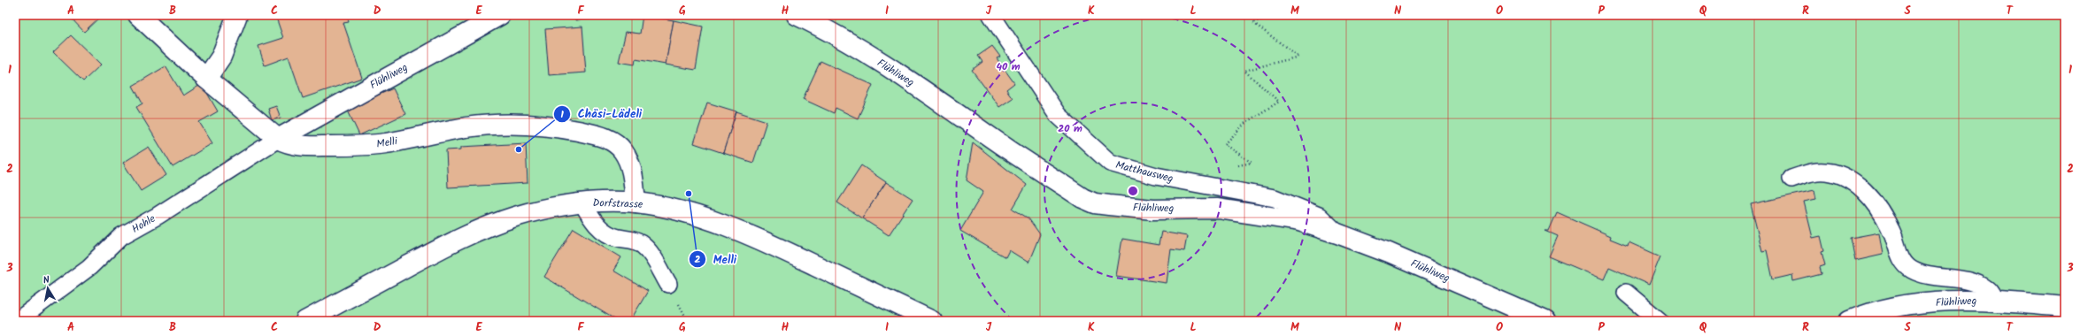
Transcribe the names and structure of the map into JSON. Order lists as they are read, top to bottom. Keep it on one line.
{"streets":{"street":["Flühliweg","Melli","Dorfstrasse"],"lane":["Matthausweg","Hohle"]},"crossings":[["Flühliweg","Melli"],["Flühliweg","Matthausweg"],["Flühliweg","Hohle"],["Melli","Dorfstrasse"],["Melli","Hohle"]],"places":["Chäsi-Lädeli","Melli"],"north":"top","grid":{"columns":["A","B","C","D","E","F","G","H","I","J","K","L","M","N","O","P","Q","R","S","T"],"rows":["1","2","3"]},"rings":["40 m","20 m"]}
